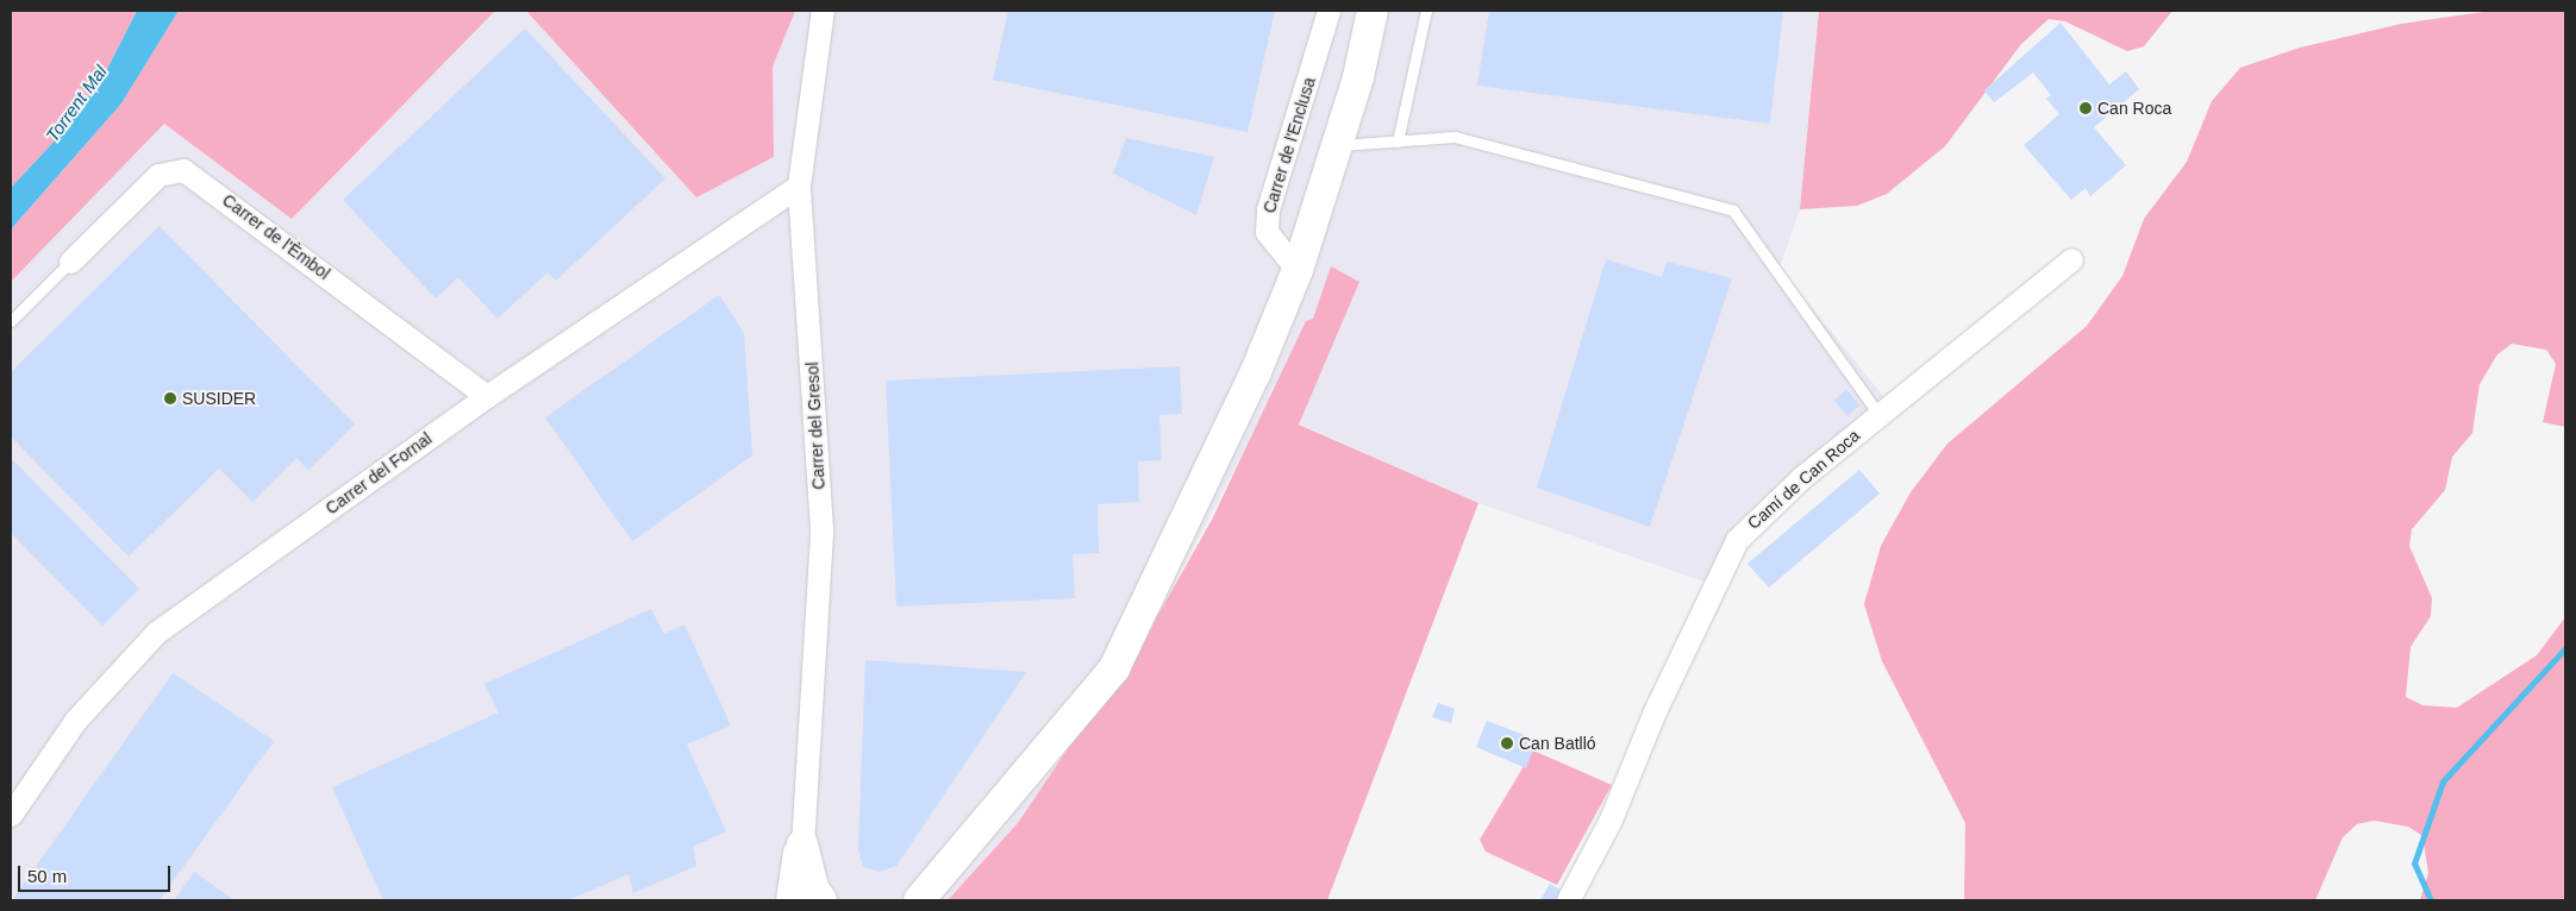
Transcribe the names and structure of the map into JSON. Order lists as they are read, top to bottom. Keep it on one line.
{"streets":{"street":["Carrer de l'Enclusa","Carrer de l'Èmbol","Carrer del Gresol","Carrer del Fornal","Camí de Can Roca"]},"crossings":[["Carrer de l'Èmbol","Carrer del Fornal"],["Carrer del Gresol","Carrer del Fornal"]],"water":["Torrent Mal"],"places":["Can Roca","SUSIDER","Can Batlló"],"scale_bar":"50 m"}
